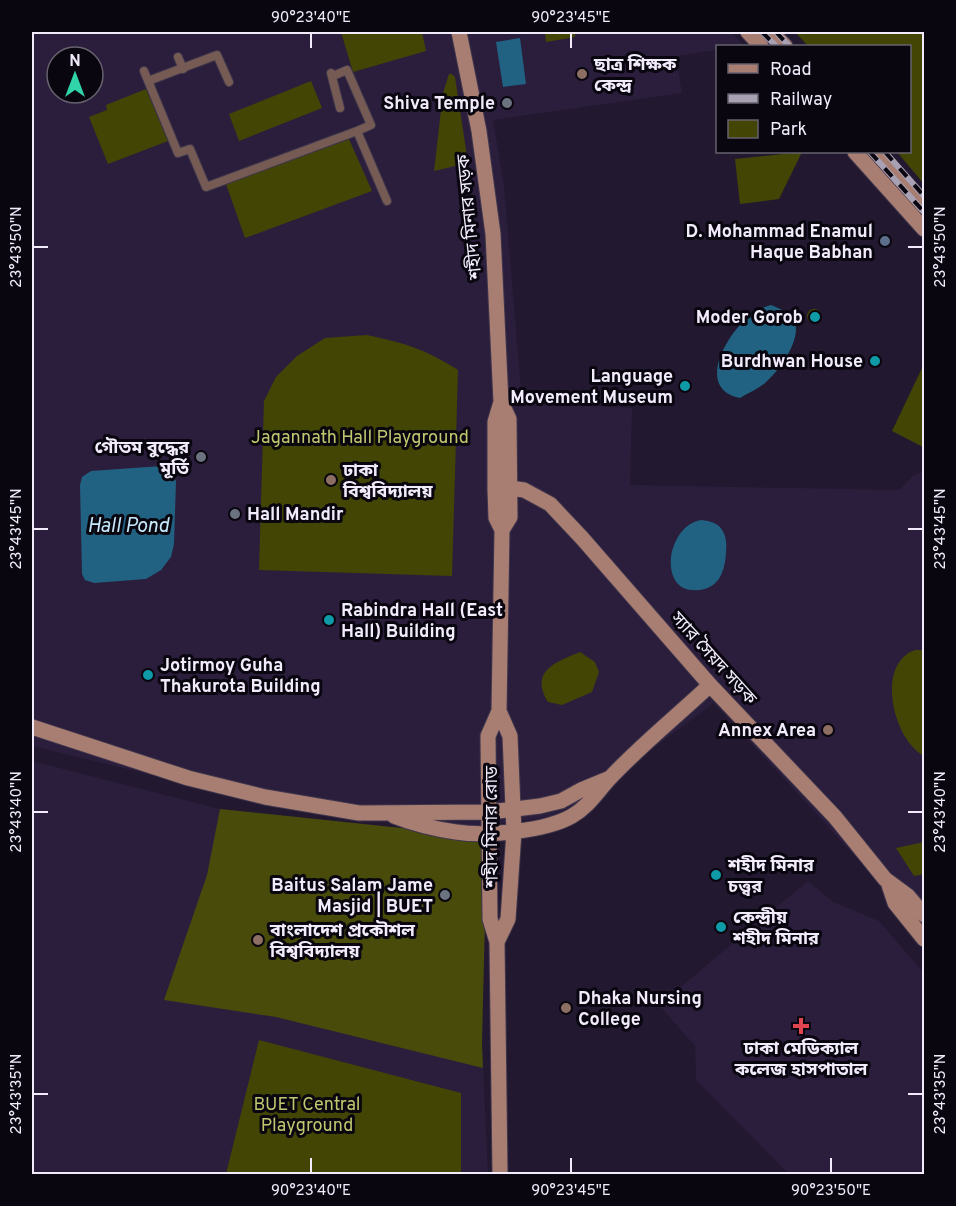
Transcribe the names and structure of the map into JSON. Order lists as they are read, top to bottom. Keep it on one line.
{"streets":{"main road":["শহীদ মিনার সড়ক","স্যার সৈয়দ সড়ক","শহীদ মিনার রোড"]},"crossings":[["শহীদ মিনার সড়ক","স্যার সৈয়দ সড়ক"],["শহীদ মিনার সড়ক","শহীদ মিনার রোড"],["স্যার সৈয়দ সড়ক","শহীদ মিনার রোড"]],"water":["Hall Pond"],"parks":["Jagannath Hall Playground","BUET Central Playground"],"places":{"other":["ছাত্র শিক্ষক কেন্দ্র","Shiva Temple","D. Mohammad Enamul Haque Babhan","Moder Gorob","Burdhwan House","Language Movement Museum","গৌতম বুদ্ধের মূর্তি","ঢাকা বিশ্ববিদ্যালয়","Hall Mandir","Rabindra Hall (East Hall) Building","Jotirmoy Guha Thakurota Building","Annex Area","শহীদ মিনার চত্ত্বর","Baitus Salam Jame Masjid | BUET","কেন্দ্রীয় শহীদ মিনার","বাংলাদেশ প্রকৌশল বিশ্ববিদ্যালয়","Dhaka Nursing College"],"health":["ঢাকা মেডিক্যাল কলেজ হাসপাতাল"]},"legend":["Road","Railway","Park"],"north":"top","coordinates":["90°23'40\"E","90°23'45\"E","23°43'50\"N","23°43'45\"N","23°43'40\"N","23°43'35\"N","90°23'50\"E"]}
